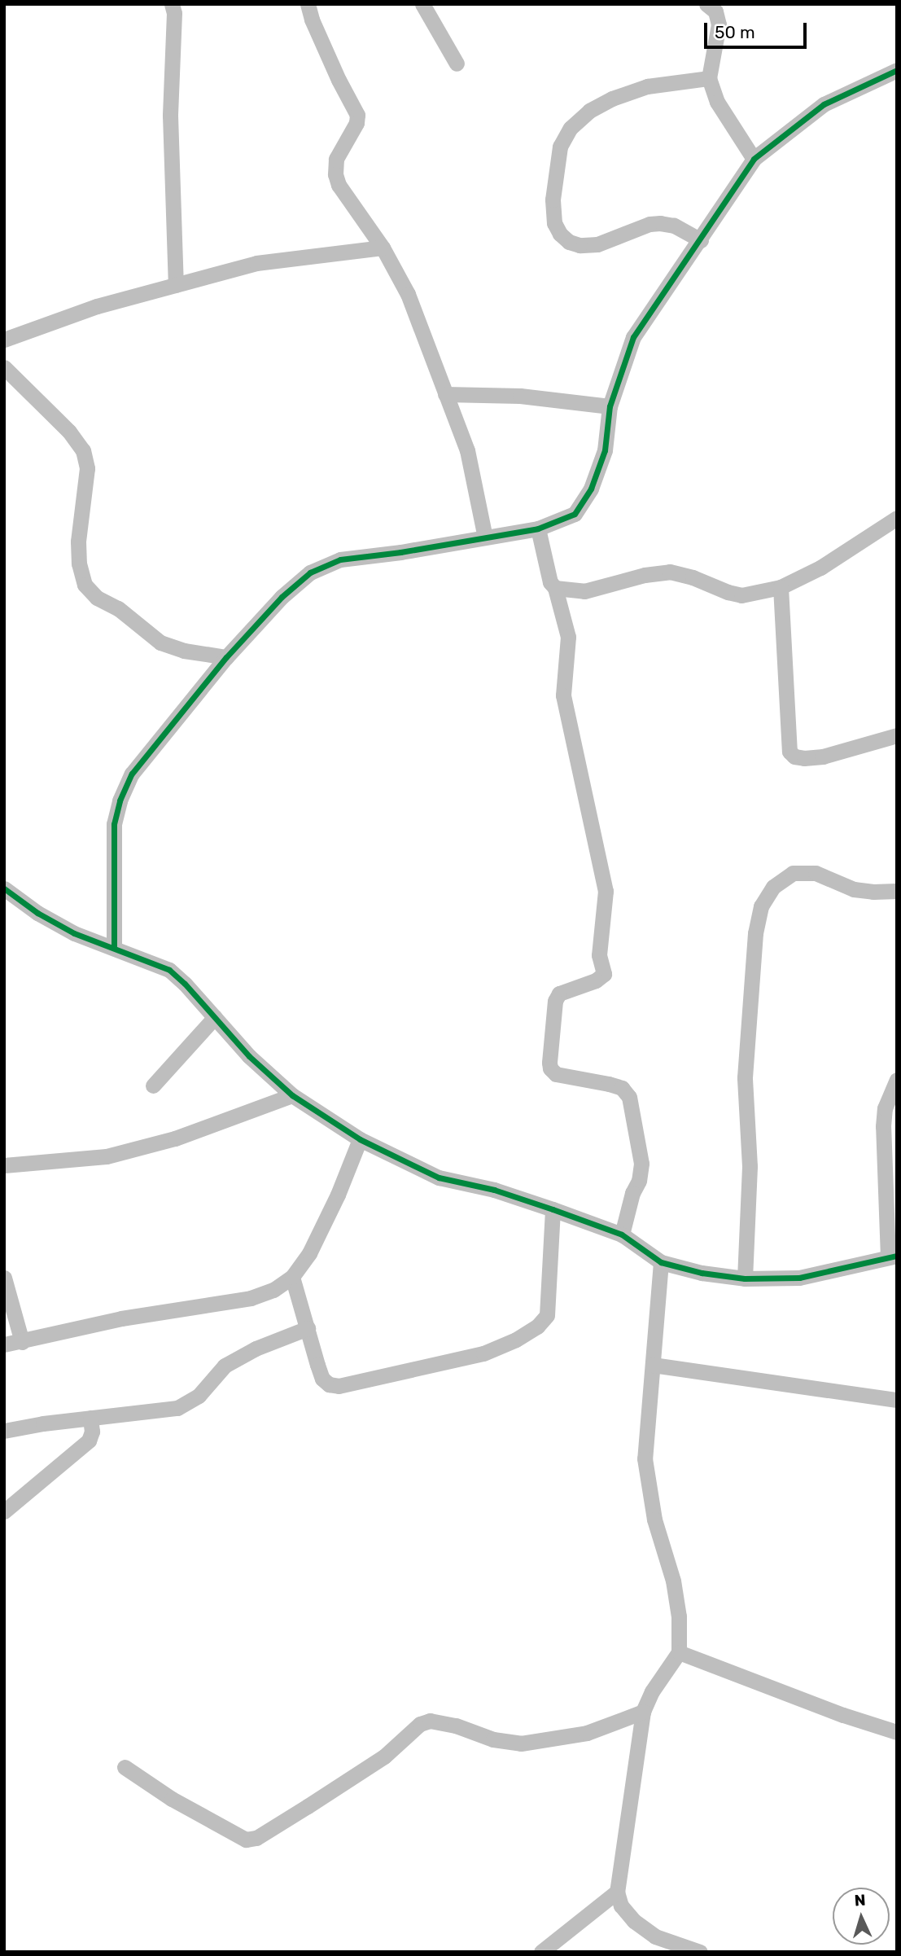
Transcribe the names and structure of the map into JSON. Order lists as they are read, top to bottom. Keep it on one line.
{"scale_bar":"50 m","north":"top"}
